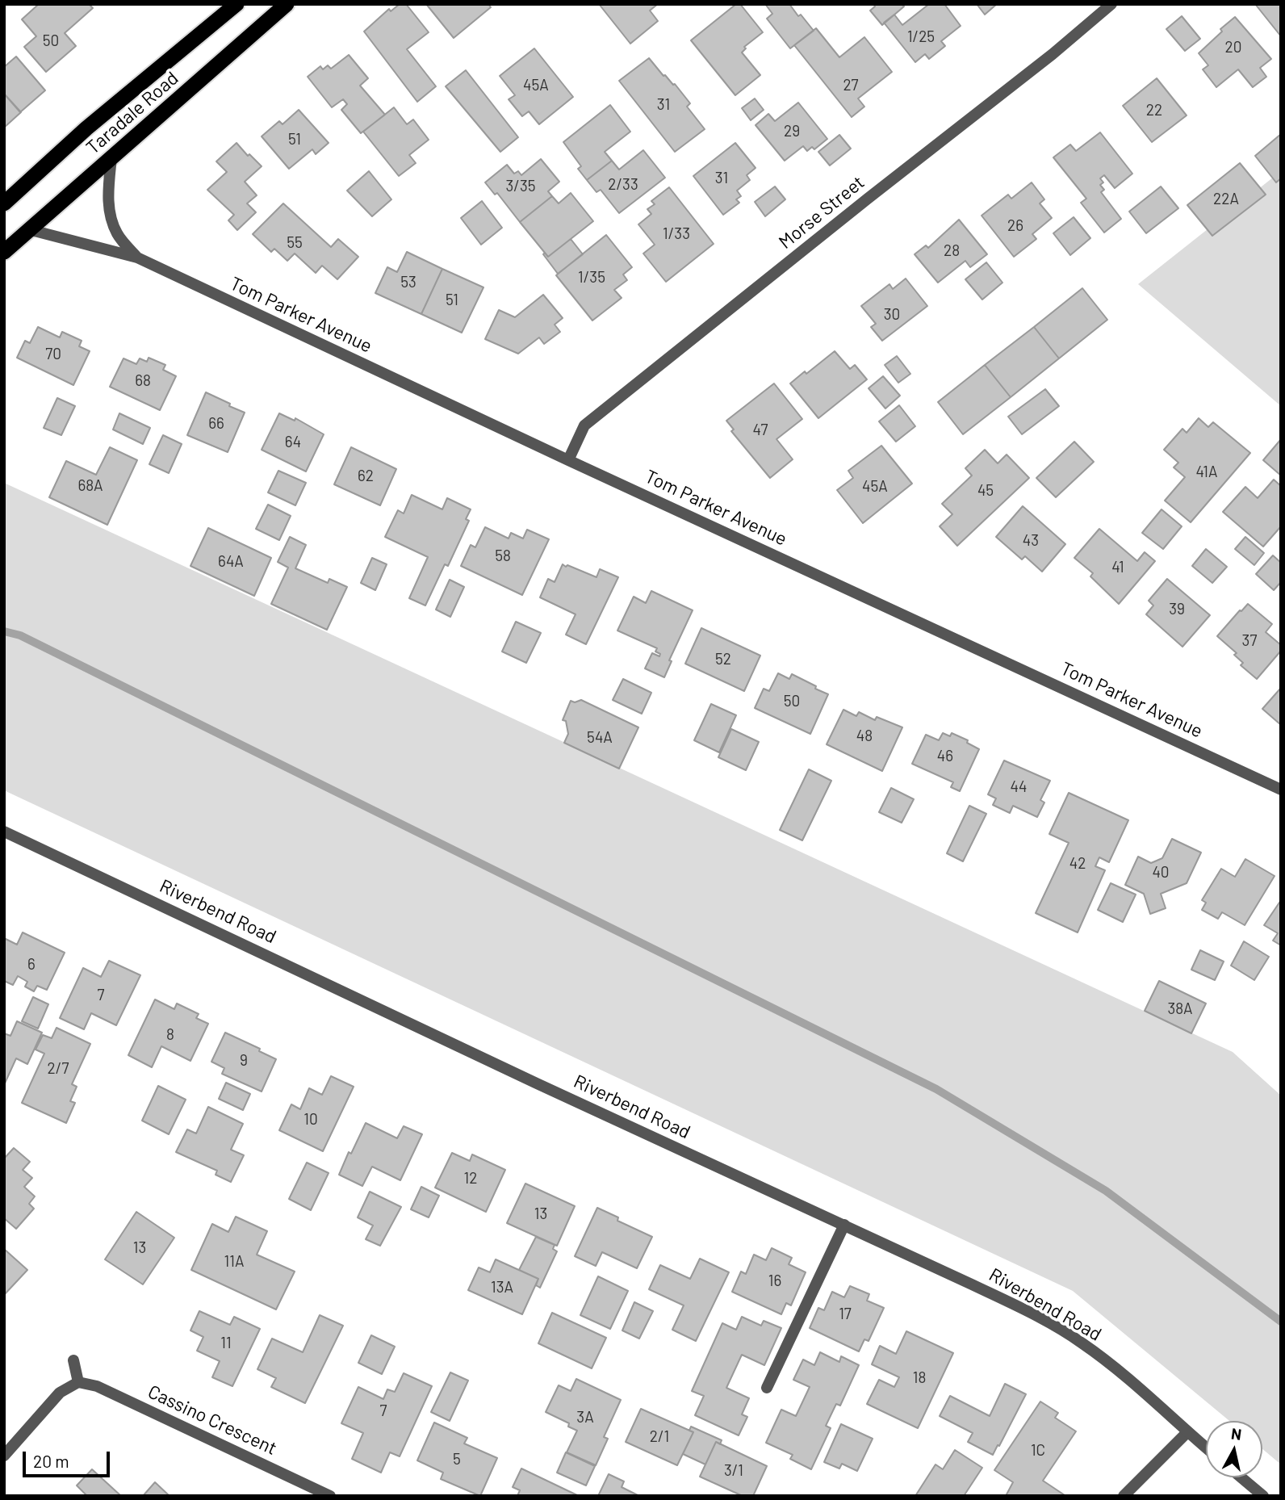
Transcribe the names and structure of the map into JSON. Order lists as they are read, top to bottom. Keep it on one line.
{"streets":{"highway":["Taradale Road"],"street":["Morse Street","Tom Parker Avenue","Riverbend Road","Cassino Crescent"]},"crossings":[["Taradale Road","Tom Parker Avenue"],["Morse Street","Tom Parker Avenue"]],"house_numbers":["1/25","50","20","45A","27","31","22","29","51","31","2/33","3/35","22A","26","1/33","55","28","1/35","53","51","30","70","68","66","47","64","41A","62","68A","45A","45","43","58","64A","41","39","37","52","50","48","54A","46","44","42","40","6","7","38A","8","9","2/7","10","12","13","13","11A","16","13A","17","11","18","7","3A","2/1","1C","5","3/1"],"scale_bar":"20 m","north":"top"}
